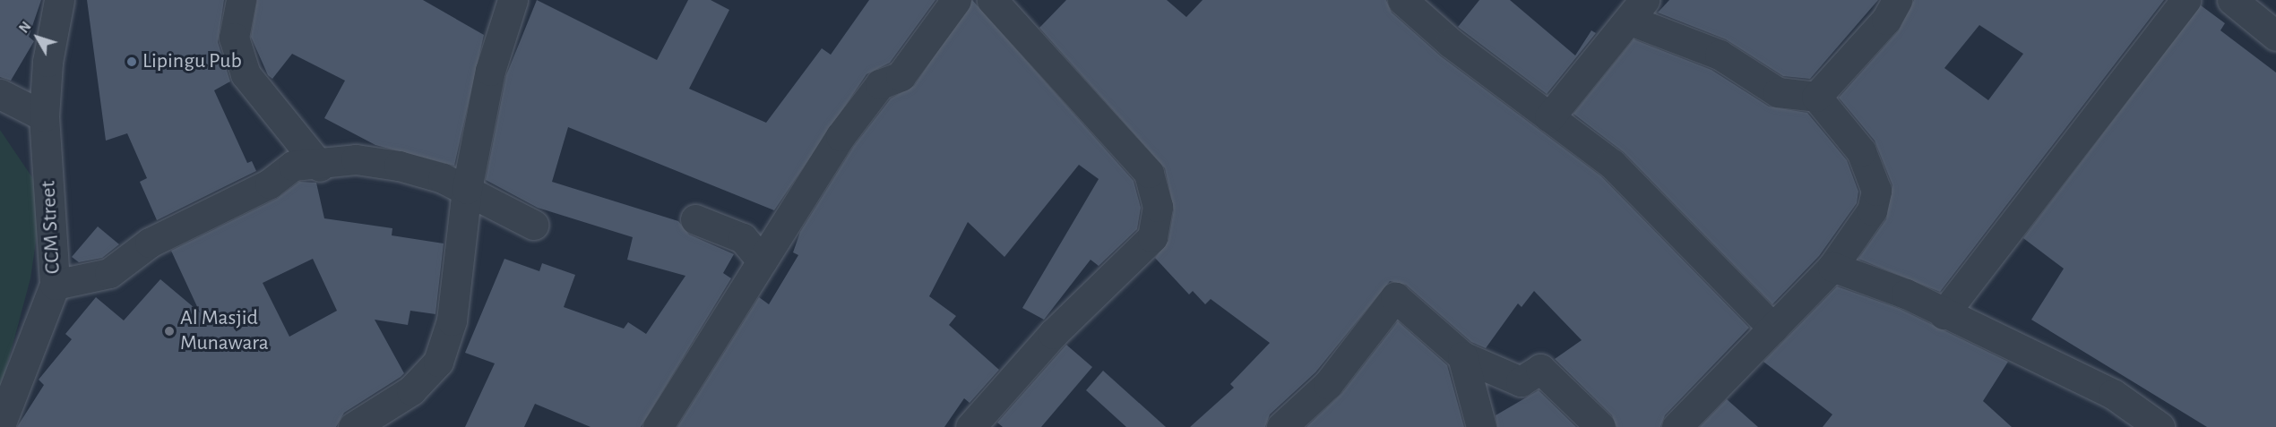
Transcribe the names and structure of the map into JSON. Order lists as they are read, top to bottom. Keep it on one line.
{"streets":{"street":["CCM Street"]},"places":["Lipingu Pub","Al Masjid Munawara"],"north":"top left"}
